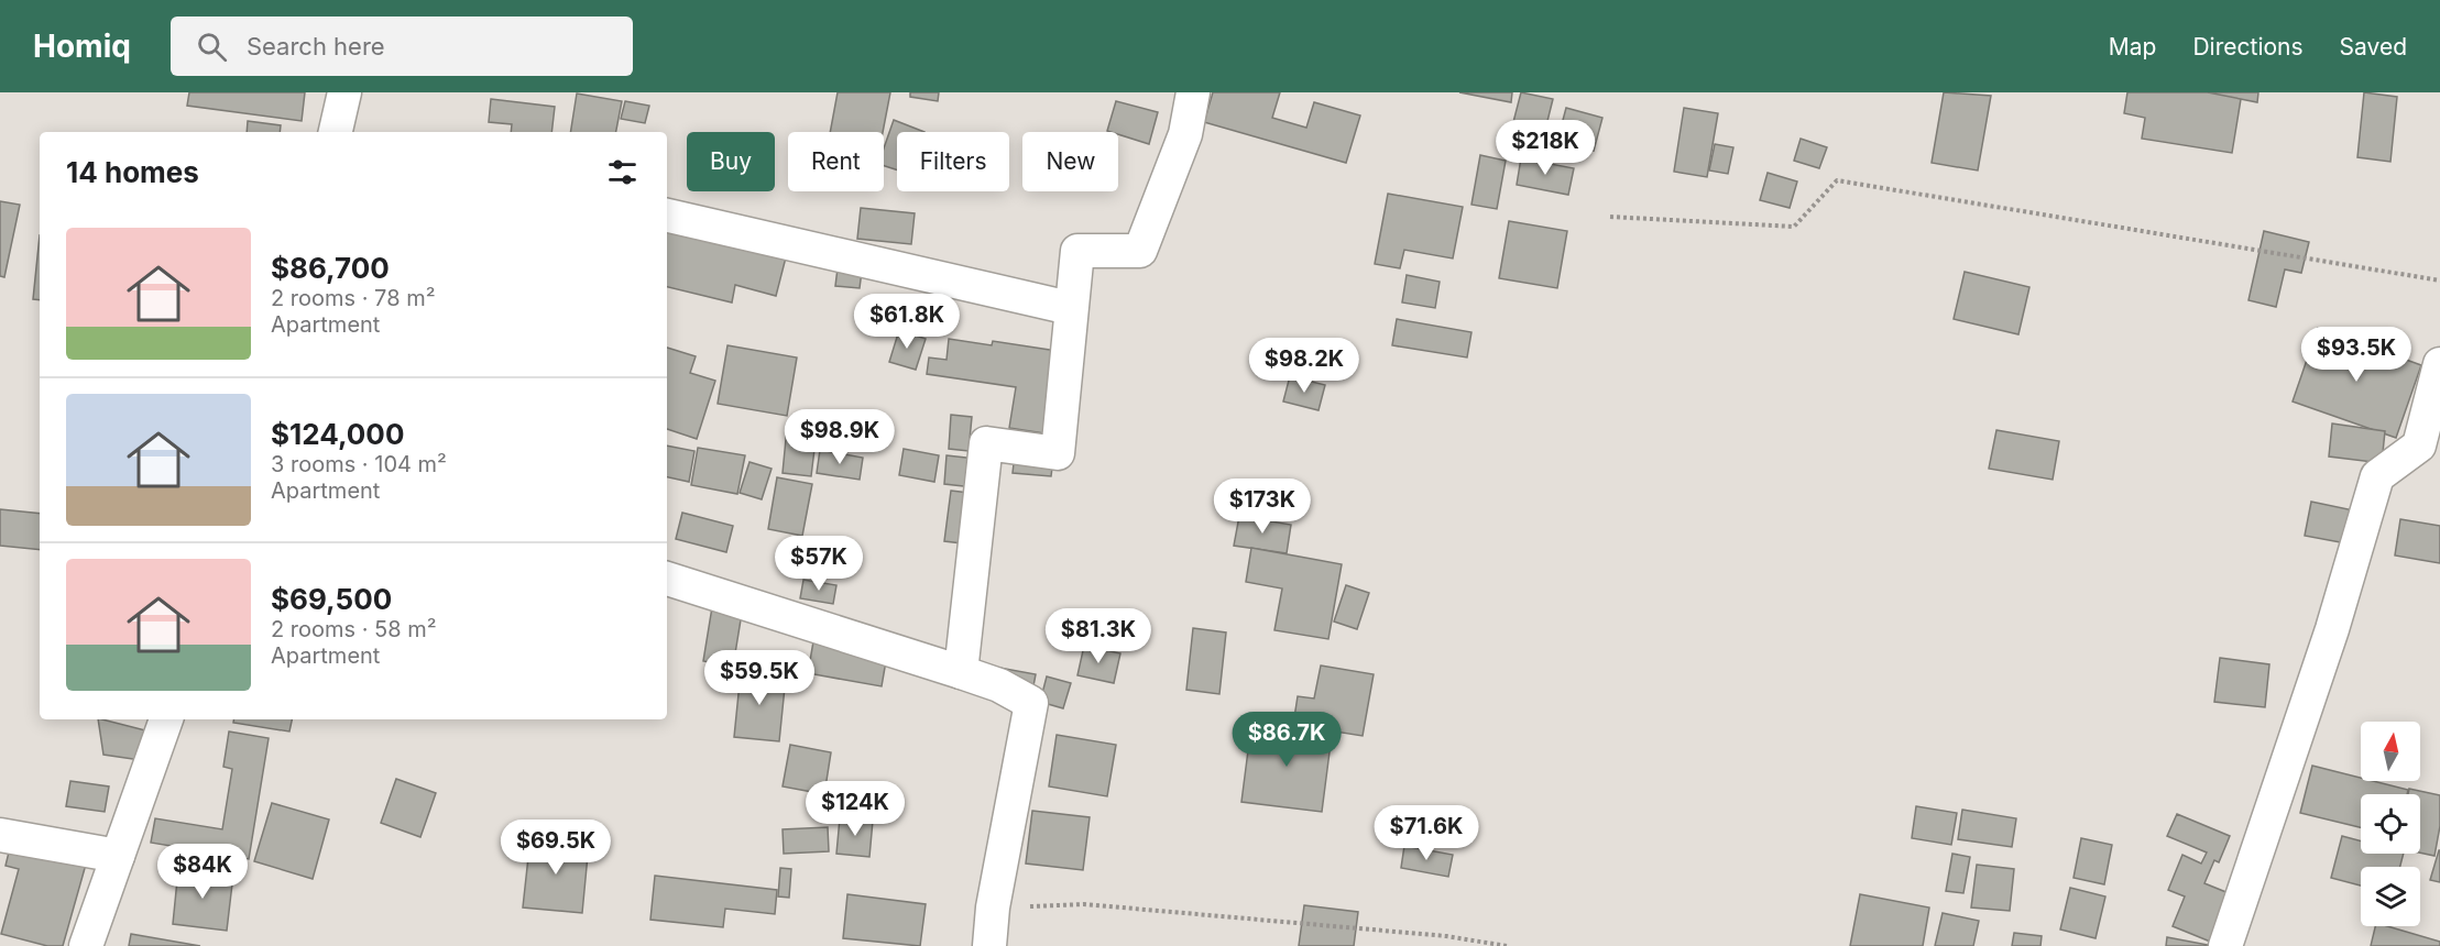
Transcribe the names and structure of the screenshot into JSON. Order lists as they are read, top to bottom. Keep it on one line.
{"north":"top","page":{"header":"Homiq","search":"Search here","nav":["Map","Directions","Saved"],"price":["$218K","$61.8K","$93.5K","$98.2K","$98.9K","$173K","$57K","$81.3K","$59.5K","$86.7K","$124K","$71.6K","$69.5K","$84K"],"chip":["Buy","Rent","Filters","New"],"heading":"14 homes","list":[{"name":"$86,700","note":"2 rooms · 78 m² · Apartment"},{"name":"$124,000","note":"3 rooms · 104 m² · Apartment"},{"name":"$69,500","note":"2 rooms · 58 m² · Apartment"}]}}
